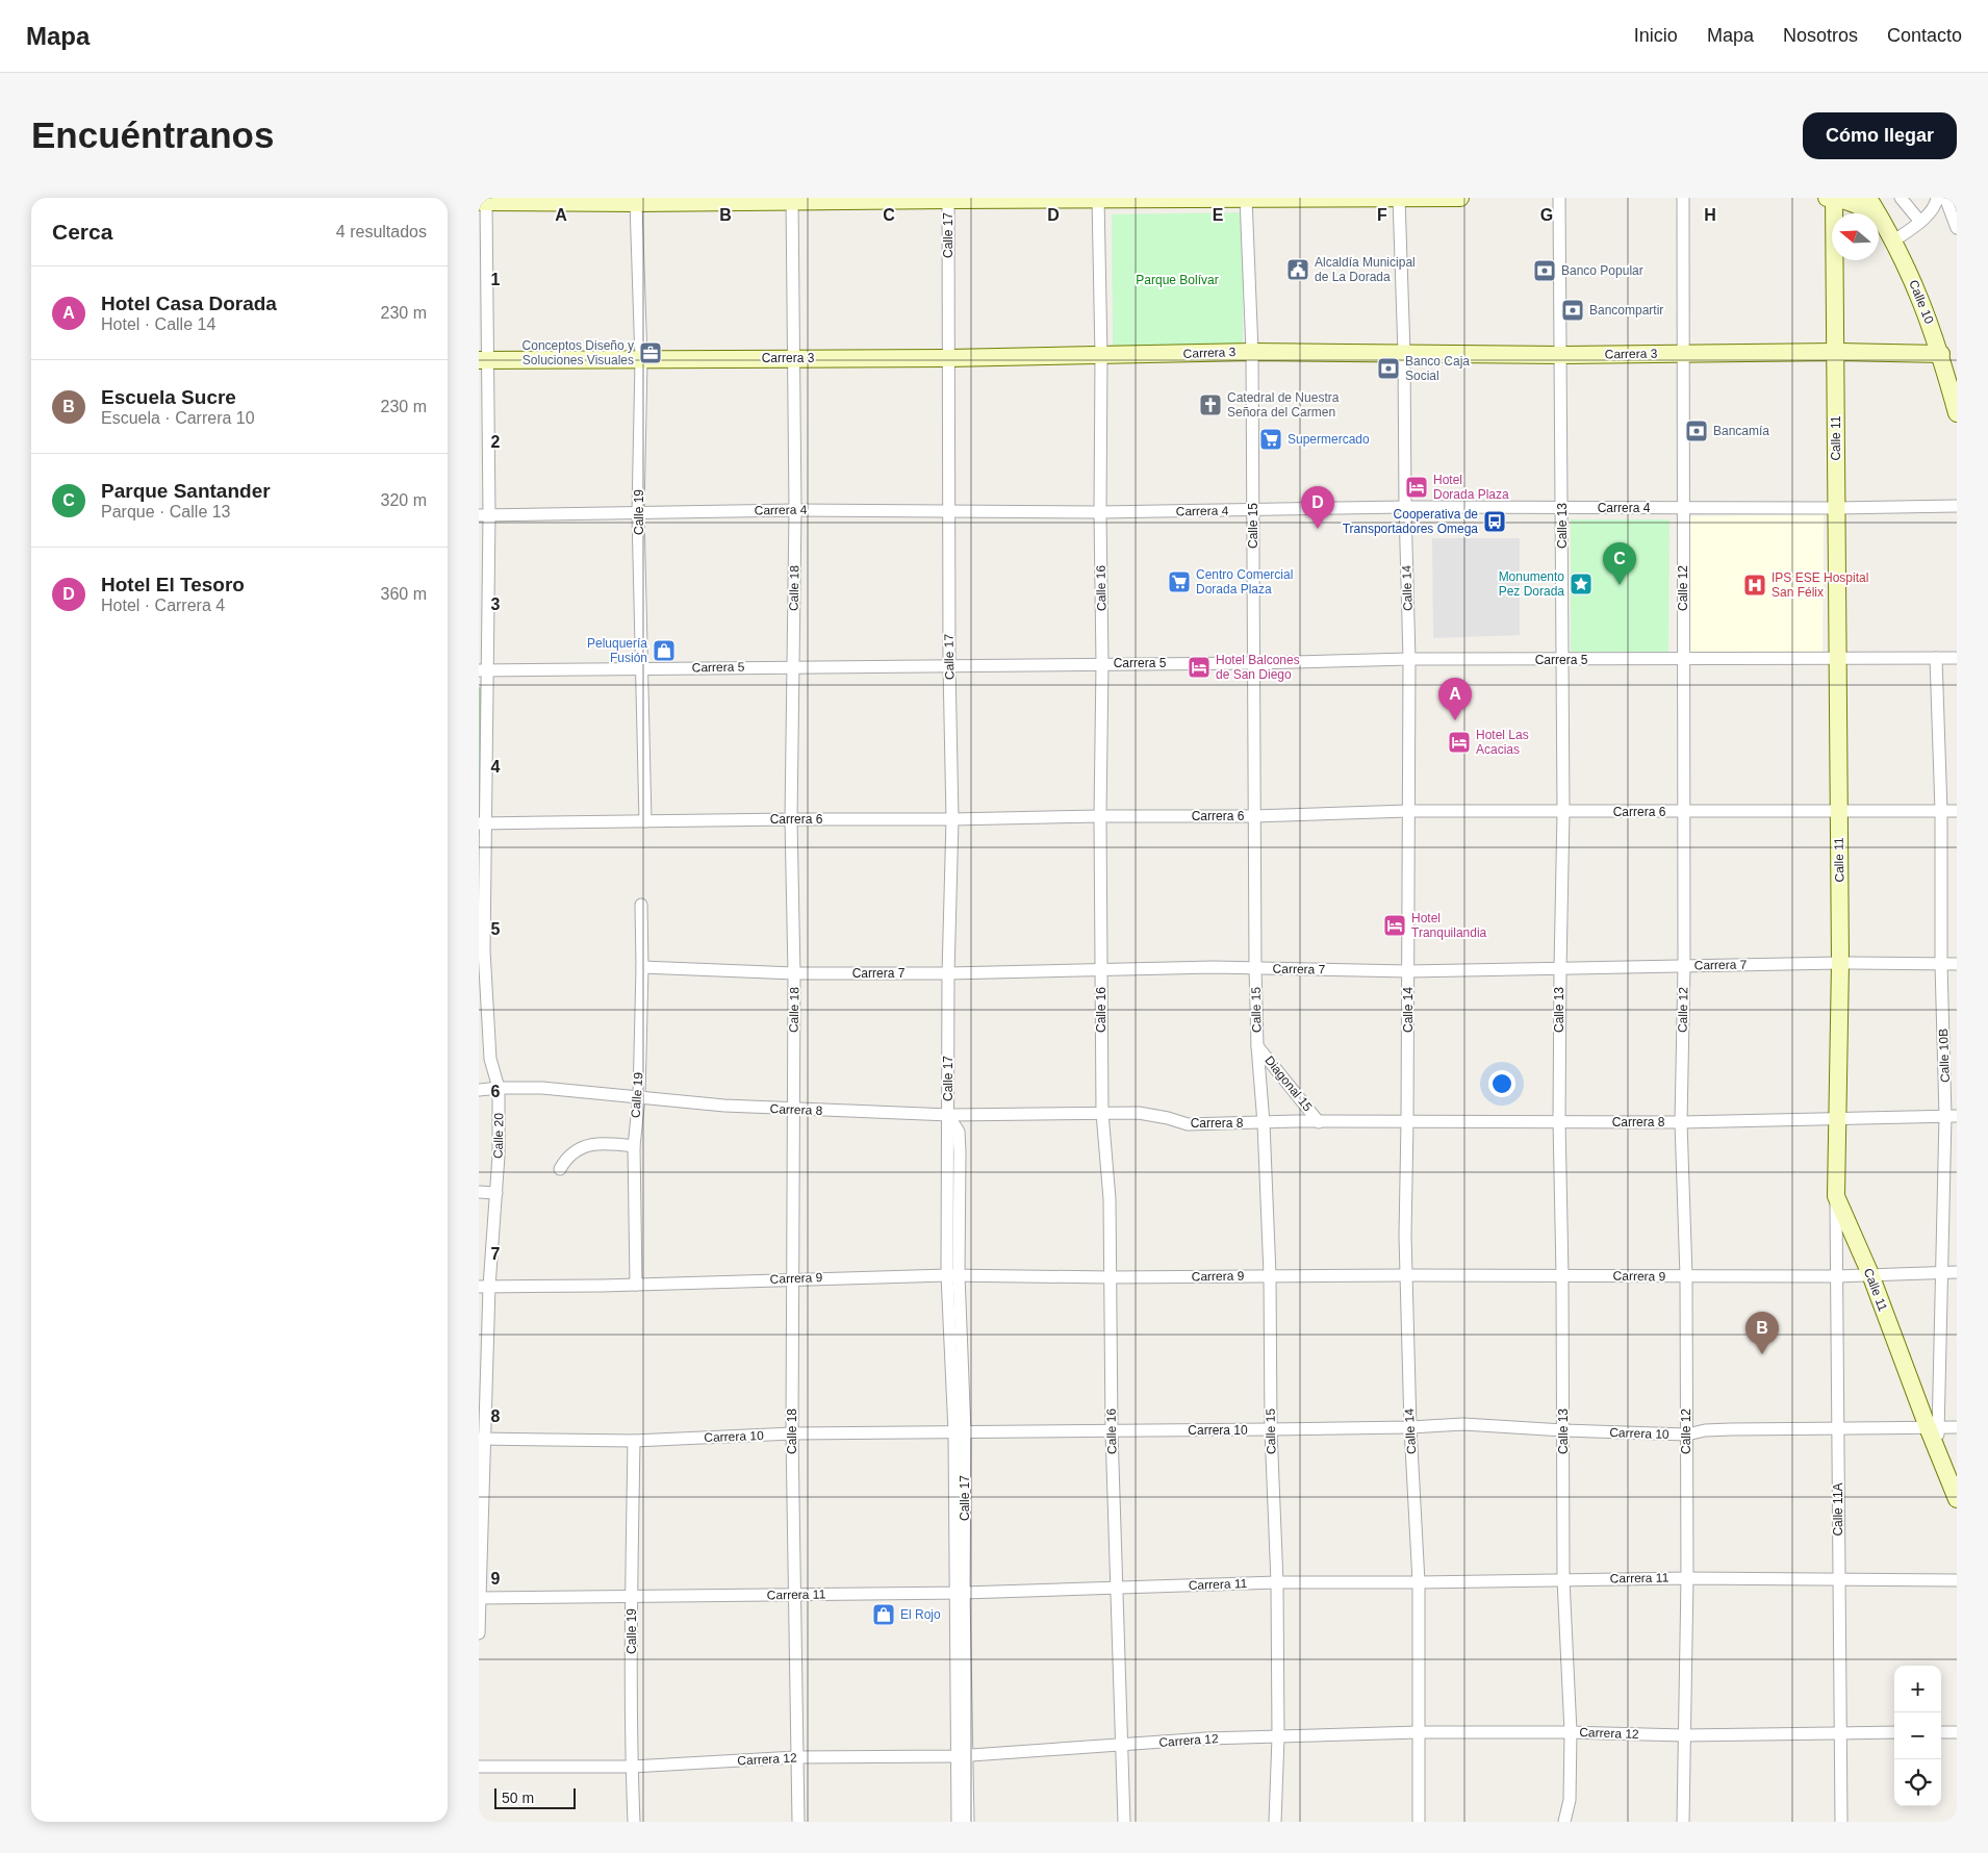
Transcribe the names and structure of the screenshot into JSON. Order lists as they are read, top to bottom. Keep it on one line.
{"streets":{"main road":["Calle 10","Carrera 3","Calle 11"],"street":["Calle 17","Carrera 4","Calle 19","Calle 15","Calle 13","Calle 18","Calle 16","Calle 14","Calle 12","Carrera 5","Carrera 6","Carrera 7","Calle 10B","Diagonal 15","Carrera 8","Calle 20","Carrera 9","Carrera 10","Calle 11A","Carrera 11","Carrera 12"]},"crossings":[["Calle 17","Carrera 3"],["Calle 17","Carrera 4"],["Calle 17","Carrera 5"],["Calle 17","Carrera 6"],["Calle 17","Carrera 7"],["Calle 17","Carrera 8"],["Calle 17","Carrera 9"],["Calle 17","Carrera 10"],["Calle 17","Carrera 11"],["Calle 17","Carrera 12"],["Calle 10","Carrera 3"],["Carrera 3","Calle 11"],["Carrera 3","Calle 19"],["Carrera 3","Calle 15"],["Carrera 3","Calle 13"],["Carrera 3","Calle 18"],["Carrera 3","Calle 16"],["Carrera 3","Calle 14"],["Carrera 3","Calle 12"],["Carrera 3","Calle 20"],["Calle 11","Carrera 4"],["Calle 11","Carrera 5"],["Calle 11","Carrera 6"],["Calle 11","Carrera 7"],["Calle 11","Calle 10B"],["Calle 11","Carrera 8"],["Calle 11","Carrera 9"],["Calle 11","Carrera 10"],["Calle 11","Calle 11A"],["Carrera 4","Calle 19"],["Carrera 4","Calle 15"],["Carrera 4","Calle 13"],["Carrera 4","Calle 18"],["Carrera 4","Calle 16"],["Carrera 4","Calle 14"],["Carrera 4","Calle 12"],["Carrera 4","Calle 20"],["Calle 19","Carrera 5"],["Calle 19","Carrera 6"],["Calle 19","Carrera 7"],["Calle 19","Carrera 8"],["Calle 19","Carrera 9"],["Calle 19","Carrera 10"],["Calle 19","Carrera 11"],["Calle 19","Carrera 12"],["Calle 15","Carrera 5"],["Calle 15","Carrera 6"],["Calle 15","Carrera 7"],["Calle 15","Diagonal 15"],["Calle 15","Carrera 8"],["Calle 15","Carrera 9"],["Calle 15","Carrera 10"],["Calle 15","Carrera 11"],["Calle 15","Carrera 12"],["Calle 13","Carrera 5"],["Calle 13","Carrera 6"],["Calle 13","Carrera 7"],["Calle 13","Carrera 8"],["Calle 13","Carrera 9"],["Calle 13","Carrera 10"],["Calle 13","Carrera 11"],["Calle 13","Carrera 12"],["Calle 18","Carrera 5"],["Calle 18","Carrera 6"],["Calle 18","Carrera 7"],["Calle 18","Carrera 8"],["Calle 18","Carrera 9"],["Calle 18","Carrera 10"],["Calle 18","Carrera 11"],["Calle 18","Carrera 12"],["Calle 16","Carrera 5"],["Calle 16","Carrera 6"],["Calle 16","Carrera 7"],["Calle 16","Carrera 8"],["Calle 16","Carrera 9"],["Calle 16","Carrera 10"],["Calle 16","Carrera 11"],["Calle 16","Carrera 12"],["Calle 14","Carrera 5"],["Calle 14","Carrera 6"],["Calle 14","Carrera 7"],["Calle 14","Carrera 8"],["Calle 14","Carrera 9"],["Calle 14","Carrera 10"],["Calle 14","Carrera 11"],["Calle 14","Carrera 12"],["Calle 12","Carrera 5"],["Calle 12","Carrera 6"],["Calle 12","Carrera 7"],["Calle 12","Carrera 8"],["Calle 12","Carrera 9"],["Calle 12","Carrera 10"],["Calle 12","Carrera 11"],["Calle 12","Carrera 12"],["Carrera 5","Calle 10B"],["Carrera 5","Calle 20"],["Carrera 6","Calle 10B"],["Carrera 6","Calle 20"],["Carrera 7","Calle 10B"],["Calle 10B","Carrera 8"],["Calle 10B","Carrera 9"],["Calle 10B","Carrera 10"],["Diagonal 15","Carrera 8"],["Carrera 8","Calle 20"],["Calle 20","Carrera 9"],["Calle 20","Carrera 10"],["Calle 20","Carrera 11"],["Carrera 9","Calle 11A"],["Carrera 10","Calle 11A"],["Calle 11A","Carrera 11"],["Calle 11A","Carrera 12"]],"parks":["Parque Bolívar"],"places":{"public building":["Alcaldía Municipal de La Dorada"],"bank":["Banco Popular","Bancompartir","Banco Caja Social","Bancamía"],"office":["Conceptos Diseño y Soluciones Visuales"],"church":["Catedral de Nuestra Señora del Carmen"],"supermarket":["Supermercado","Centro Comercial Dorada Plaza"],"hotel":["Hotel Dorada Plaza","Hotel Balcones de San Diego","Hotel Las Acacias","Hotel Tranquilandia"],"bus stop":["Cooperativa de Transportadores Omega"],"place":["Monumento Pez Dorada"],"hospital":["IPS ESE Hospital San Félix"],"shop":["Peluquería Fusión","El Rojo"]},"scale_bar":"50 m","north":"left","page":{"header":"Mapa","nav":["Inicio","Mapa","Nosotros","Contacto"],"buttons":"Cómo llegar","title":"Encuéntranos","heading":["Cerca","4 resultados"],"list":[{"mark":"A","name":"Hotel Casa Dorada","note":"Hotel · Calle 14","value":"230 m"},{"mark":"B","name":"Escuela Sucre","note":"Escuela · Carrera 10","value":"230 m"},{"mark":"C","name":"Parque Santander","note":"Parque · Calle 13","value":"320 m"},{"mark":"D","name":"Hotel El Tesoro","note":"Hotel · Carrera 4","value":"360 m"}],"pins":["D","C","A","B"],"map_buttons":["+","−"],"scale":"50 m"},"grid":{"columns":["A","B","C","D","E","F","G","H"],"rows":["1","2","3","4","5","6","7","8","9"]}}
